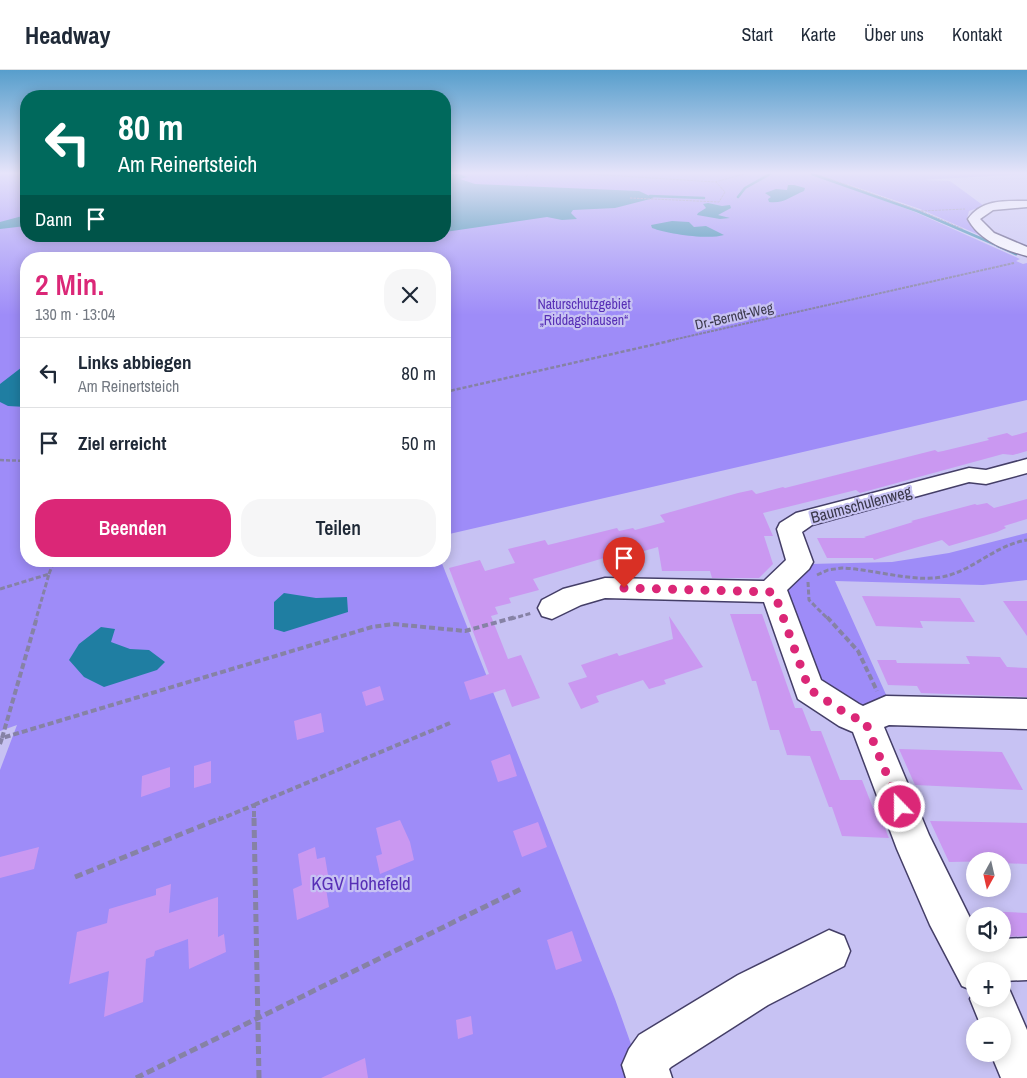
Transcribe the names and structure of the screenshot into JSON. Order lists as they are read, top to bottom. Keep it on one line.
{"streets":{"street":["Baumschulenweg"],"path":["Dr.-Berndt-Weg"]},"parks":["Naturschutzgebiet „Riddagshausen“","KGV Hohefeld"],"north":"bottom","page":{"header":"Headway","nav":["Start","Karte","Über uns","Kontakt"],"turn":["80 m","Am Reinertsteich"],"then":"Dann","heading":["2 Min.","130 m · 13:04"],"list":[{"name":"Links abbiegen","note":"Am Reinertsteich","value":"80 m"},{"name":"Ziel erreicht","value":"50 m"}],"buttons":["Beenden","Teilen"],"map_buttons":["+","−"]}}
